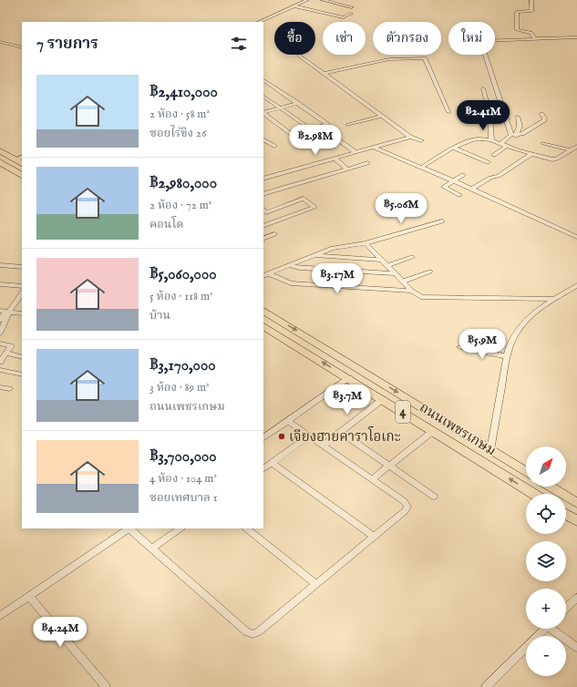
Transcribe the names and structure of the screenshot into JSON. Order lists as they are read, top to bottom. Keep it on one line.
{"streets":{"main road":["4","ถนนเพชรเกษม"]},"places":["เจียงฮายคาราโอเกะ"],"north":"top right","page":{"chip":["ซื้อ","เช่า","ตัวกรอง","ใหม่"],"heading":"7 รายการ","list":[{"name":"฿2,410,000","note":"2 ห้อง · 58 m² · ซอยไร่ขิง 26"},{"name":"฿2,980,000","note":"2 ห้อง · 72 m² · คอนโด"},{"name":"฿5,060,000","note":"5 ห้อง · 118 m² · บ้าน"},{"name":"฿3,170,000","note":"3 ห้อง · 89 m² · ถนนเพชรเกษม"},{"name":"฿3,700,000","note":"4 ห้อง · 104 m² · ซอยเทศบาล 1"}],"price":["฿2.41M","฿2.98M","฿5.06M","฿3.17M","฿5.9M","฿3.7M","฿4.24M"],"map_buttons":["+","−"]}}
